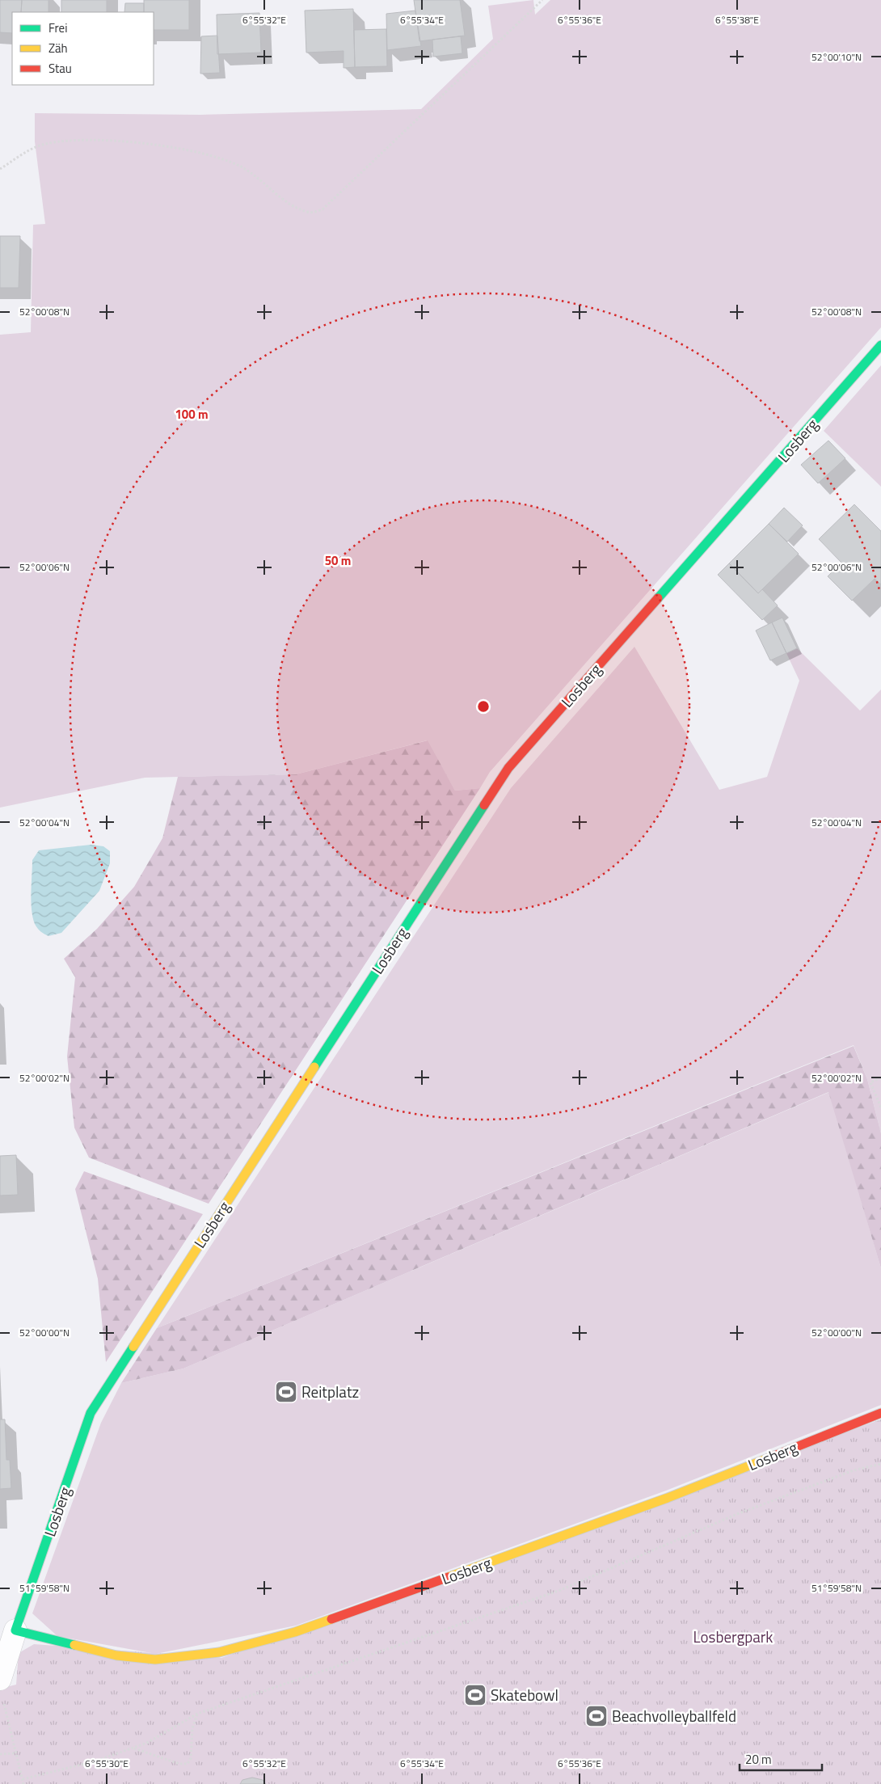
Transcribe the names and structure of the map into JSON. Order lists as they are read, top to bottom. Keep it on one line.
{"streets":{"street":["Losberg"]},"parks":["Losbergpark"],"places":{"sports":["Reitplatz","Skatebowl","Beachvolleyballfeld"]},"legend":["Frei","Zäh","Stau"],"scale_bar":"20 m","coordinates":["6°55'32\"E","6°55'34\"E","6°55'36\"E","6°55'38\"E","52°00'10\"N","52°00'08\"N","52°00'06\"N","52°00'04\"N","52°00'02\"N","52°00'00\"N","51°59'58\"N","6°55'30\"E"],"rings":["100 m","50 m"]}
